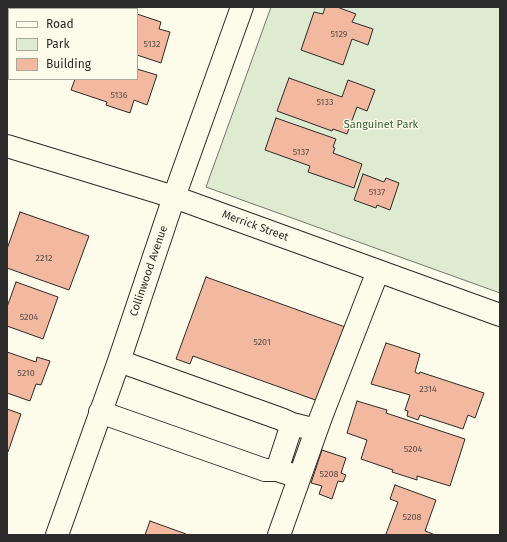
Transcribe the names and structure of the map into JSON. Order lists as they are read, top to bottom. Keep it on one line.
{"streets":{"street":["Merrick Street","Collinwood Avenue"]},"crossings":[["Merrick Street","Collinwood Avenue"]],"parks":["Sanguinet Park"],"house_numbers":["5129","5132","5136","5133","5137","5137","2212","5204","5201","5210","2314","5204","5208","5208"],"legend":["Road","Park","Building"]}
